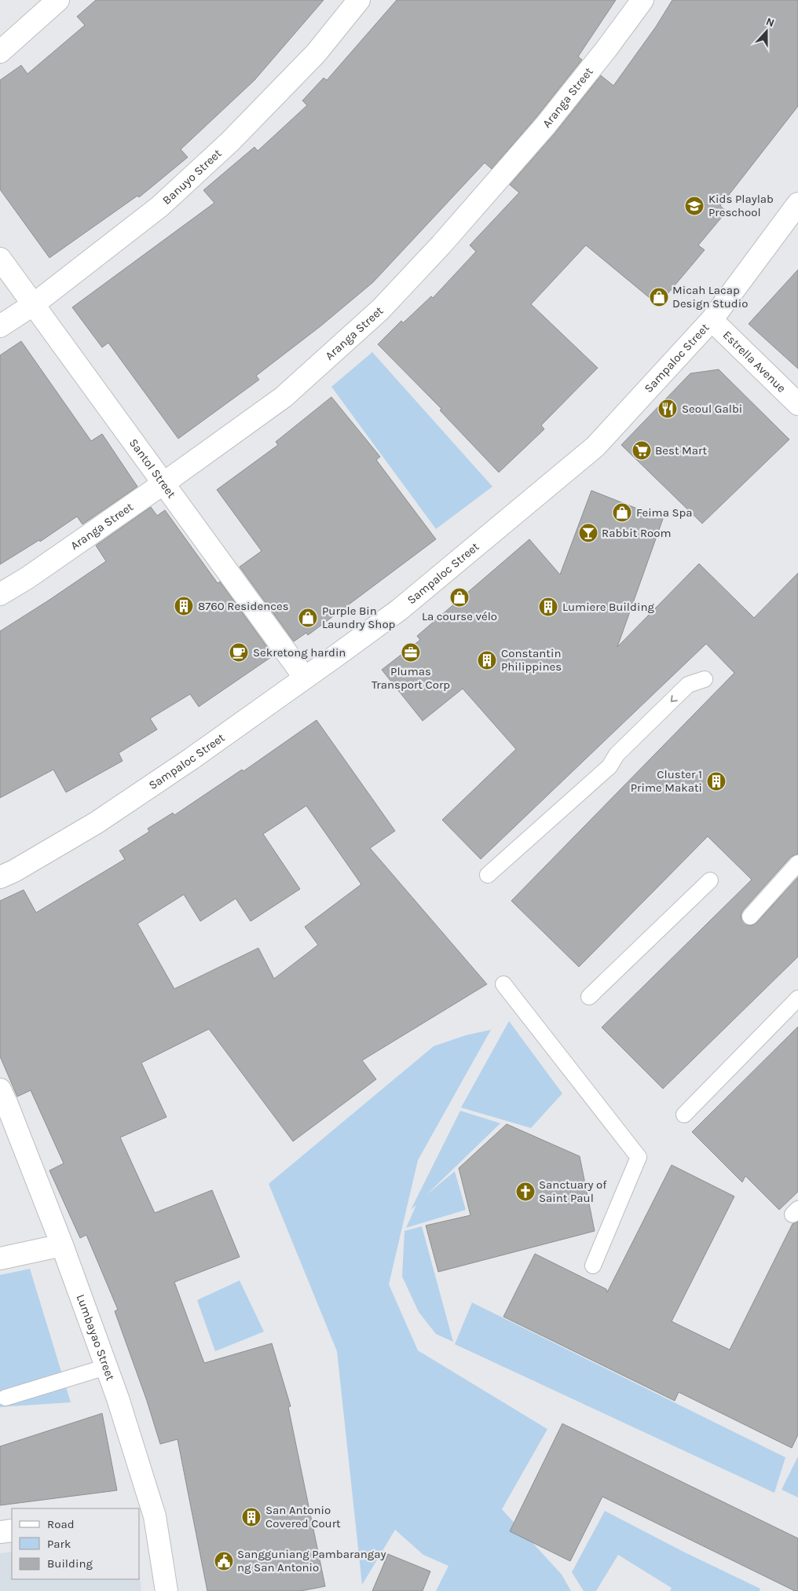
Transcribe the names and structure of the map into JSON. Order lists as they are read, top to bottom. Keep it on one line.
{"streets":{"street":["Aranga Street","Banuyo Street","Sampaloc Street","Estrella Avenue","Santol Street","Lumbayao Street"]},"crossings":[["Aranga Street","Santol Street"],["Banuyo Street","Santol Street"],["Sampaloc Street","Estrella Avenue"],["Sampaloc Street","Santol Street"]],"places":{"school or university":["Kids Playlab Preschool"],"shop":["Micah Lacap Design Studio","Feima Spa","La course vélo","Purple Bin Laundry Shop"],"restaurant":["Seoul Galbi"],"supermarket":["Best Mart"],"bar":["Rabbit Room"],"building":["8760 Residences","Lumiere Building","Constantin Philippines","Cluster 1 Prime Makati","San Antonio Covered Court"],"cafe":["Sekretong hardin"],"office":["Plumas Transport Corp"],"church":["Sanctuary of Saint Paul"],"public building":["Sangguniang Pambarangay ng San Antonio"]},"legend":["Road","Park","Building"],"north":"top"}
